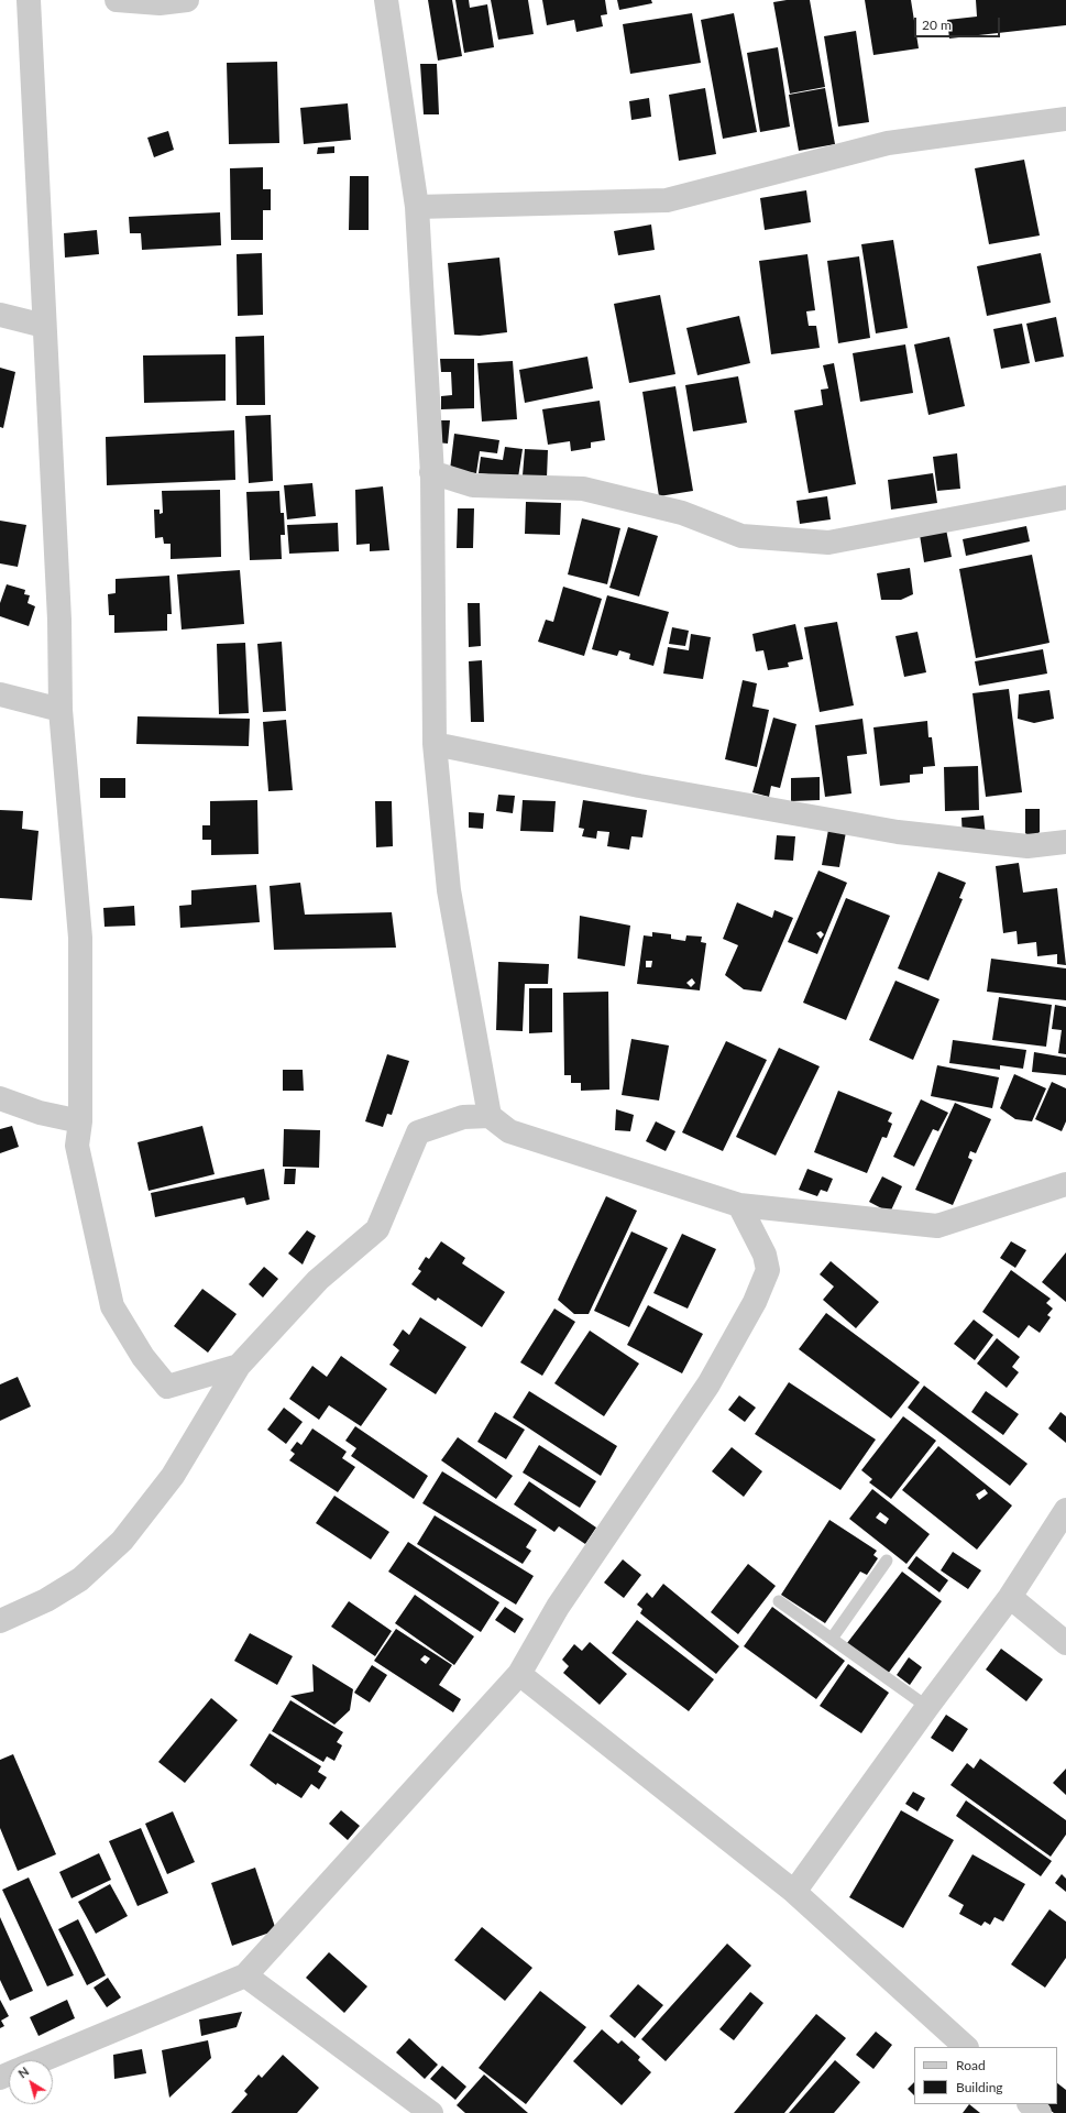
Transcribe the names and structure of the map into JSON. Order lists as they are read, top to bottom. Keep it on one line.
{"legend":["Road","Building"],"scale_bar":"20 m","north":"top left"}
